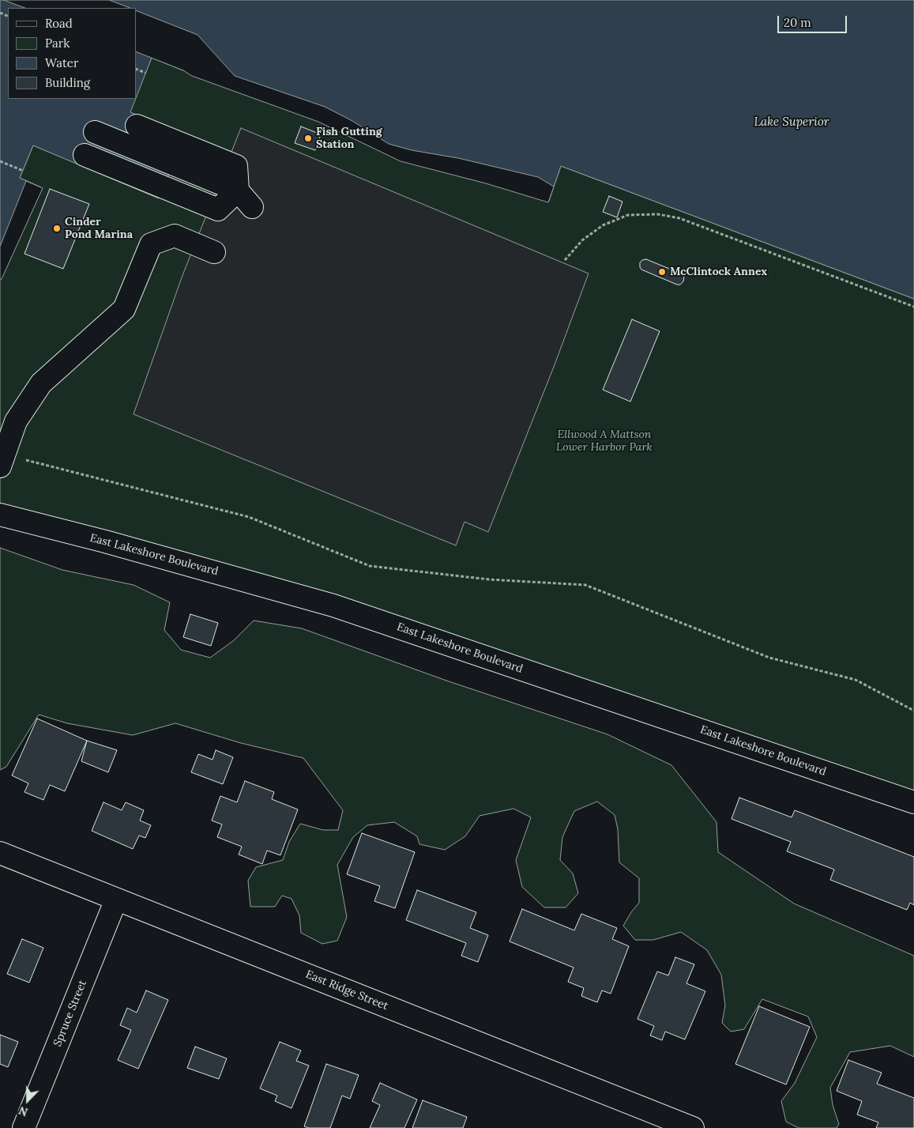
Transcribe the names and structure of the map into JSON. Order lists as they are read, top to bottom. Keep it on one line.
{"streets":{"street":["East Lakeshore Boulevard","East Ridge Street","Spruce Street"]},"crossings":[["East Ridge Street","Spruce Street"]],"water":["Lake Superior"],"parks":["Ellwood A Mattson Lower Harbor Park"],"places":["Fish Gutting Station","Cinder Pond Marina","McClintock Annex"],"legend":["Road","Park","Water","Building"],"scale_bar":"20 m","north":"bottom"}
